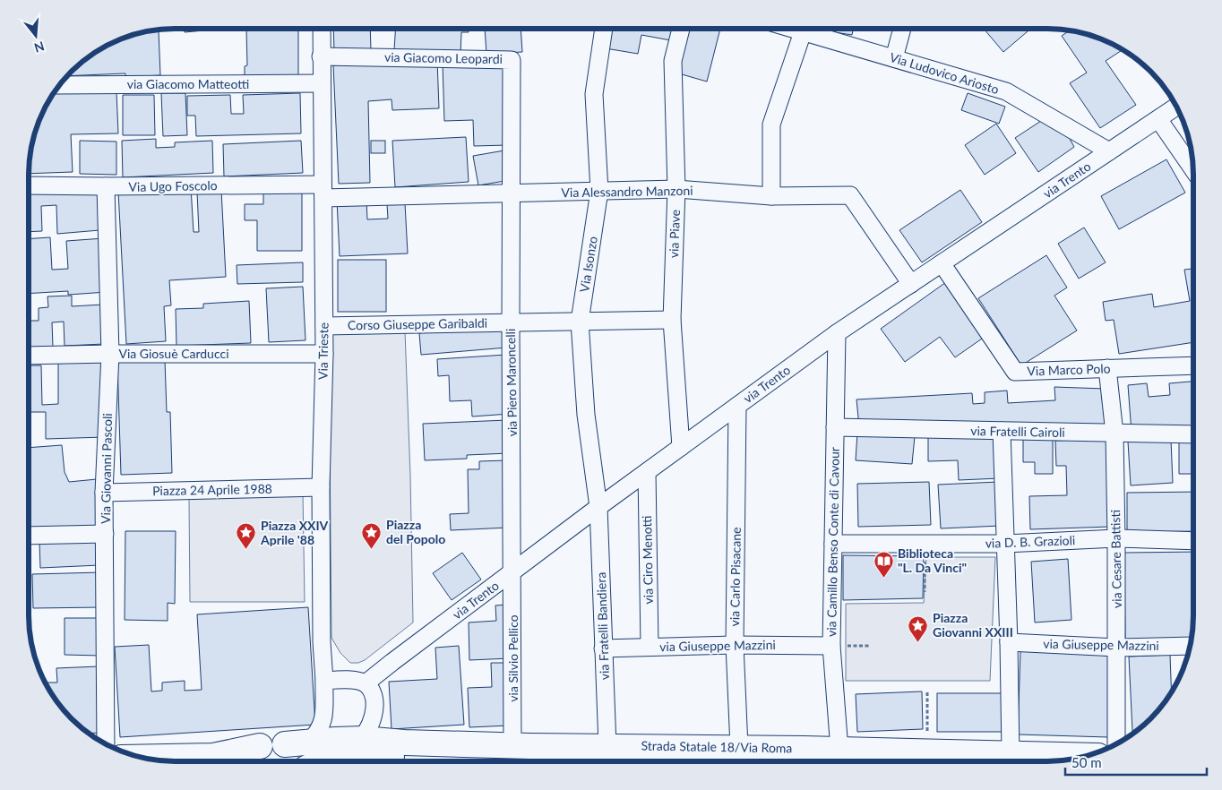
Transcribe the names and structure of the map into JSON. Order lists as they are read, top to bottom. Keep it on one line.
{"streets":{"main road":["Strada Statale 18/Via Roma"],"street":["via Giacomo Leopardi","Via Ludovico Ariosto","via Giacomo Matteotti","via Trento","Via Ugo Foscolo","Via Alessandro Manzoni","via Piave","Via Isonzo","Corso Giuseppe Garibaldi","Via Trieste","Via Giosuè Carducci","Via Marco Polo","via Piero Maroncelli","via Fratelli Cairoli","Via Giovanni Pascoli","Piazza 24 Aprile 1988","via Camillo Benso Conte di Cavour","via D. B. Grazioli","via Cesare Battisti","via Ciro Menotti","via Carlo Pisacane","via Fratelli Bandiera","via Giuseppe Mazzini","via Silvio Pellico"]},"crossings":[["via Giacomo Leopardi","Via Alessandro Manzoni"],["via Giacomo Leopardi","Via Trieste"],["via Giacomo Leopardi","via Piero Maroncelli"],["Via Ludovico Ariosto","via Trento"],["via Giacomo Matteotti","Via Trieste"],["via Trento","Via Alessandro Manzoni"],["via Trento","via Piave"],["via Trento","Via Isonzo"],["via Trento","Via Marco Polo"],["via Trento","via Piero Maroncelli"],["via Trento","via Camillo Benso Conte di Cavour"],["via Trento","via Ciro Menotti"],["via Trento","via Carlo Pisacane"],["via Trento","via Fratelli Bandiera"],["via Trento","via Silvio Pellico"],["Via Ugo Foscolo","Via Alessandro Manzoni"],["Via Ugo Foscolo","Via Trieste"],["Via Ugo Foscolo","Via Giovanni Pascoli"],["Via Alessandro Manzoni","via Piave"],["Via Alessandro Manzoni","Via Isonzo"],["Via Alessandro Manzoni","Via Trieste"],["Via Alessandro Manzoni","via Piero Maroncelli"],["via Piave","Corso Giuseppe Garibaldi"],["Via Isonzo","Corso Giuseppe Garibaldi"],["Via Isonzo","via Fratelli Bandiera"],["Corso Giuseppe Garibaldi","Via Trieste"],["Corso Giuseppe Garibaldi","via Piero Maroncelli"],["Via Trieste","Via Giosuè Carducci"],["Via Trieste","Piazza 24 Aprile 1988"],["Via Trieste","Strada Statale 18/Via Roma"],["Via Giosuè Carducci","Via Giovanni Pascoli"],["Via Marco Polo","via Cesare Battisti"],["via Piero Maroncelli","via Silvio Pellico"],["via Fratelli Cairoli","via Camillo Benso Conte di Cavour"],["via Fratelli Cairoli","via Cesare Battisti"],["Via Giovanni Pascoli","Piazza 24 Aprile 1988"],["via Camillo Benso Conte di Cavour","via D. B. Grazioli"],["via Camillo Benso Conte di Cavour","via Giuseppe Mazzini"],["via Camillo Benso Conte di Cavour","Strada Statale 18/Via Roma"],["via D. B. Grazioli","via Cesare Battisti"],["via Cesare Battisti","via Giuseppe Mazzini"],["via Ciro Menotti","via Giuseppe Mazzini"],["via Carlo Pisacane","via Giuseppe Mazzini"],["via Carlo Pisacane","Strada Statale 18/Via Roma"],["via Fratelli Bandiera","via Giuseppe Mazzini"],["via Fratelli Bandiera","Strada Statale 18/Via Roma"],["via Silvio Pellico","Strada Statale 18/Via Roma"]],"places":{"place":["Piazza del Popolo","Piazza XXIV Aprile '88","Piazza Giovanni XXIII"],"library":["Biblioteca \"L. Da Vinci\""]},"scale_bar":"50 m","north":"bottom"}
